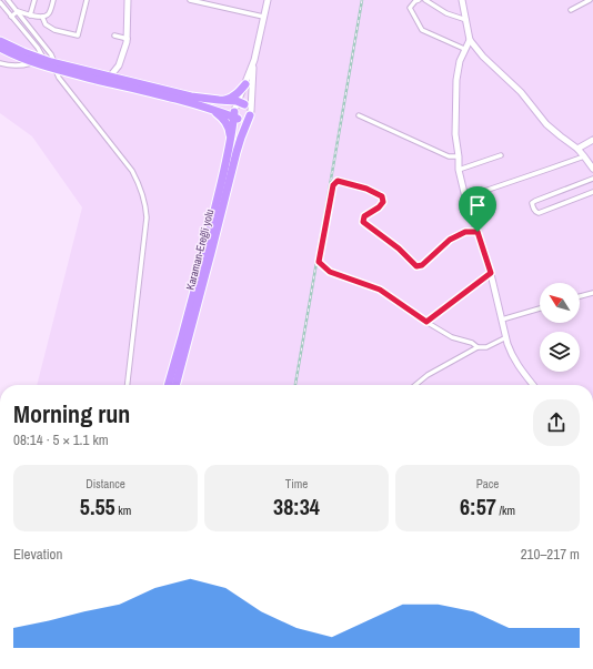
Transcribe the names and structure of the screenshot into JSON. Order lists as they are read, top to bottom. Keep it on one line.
{"streets":{"highway":["Karaman-Ereğli yolu"]},"north":"top left","page":{"heading":["Morning run","08:14 · 5 × 1.1 km"],"stats":[["Distance","5.55 km"],["Time","38:34"],["Pace","6:57 /km"]],"chart":["Elevation","210–217 m"]}}
